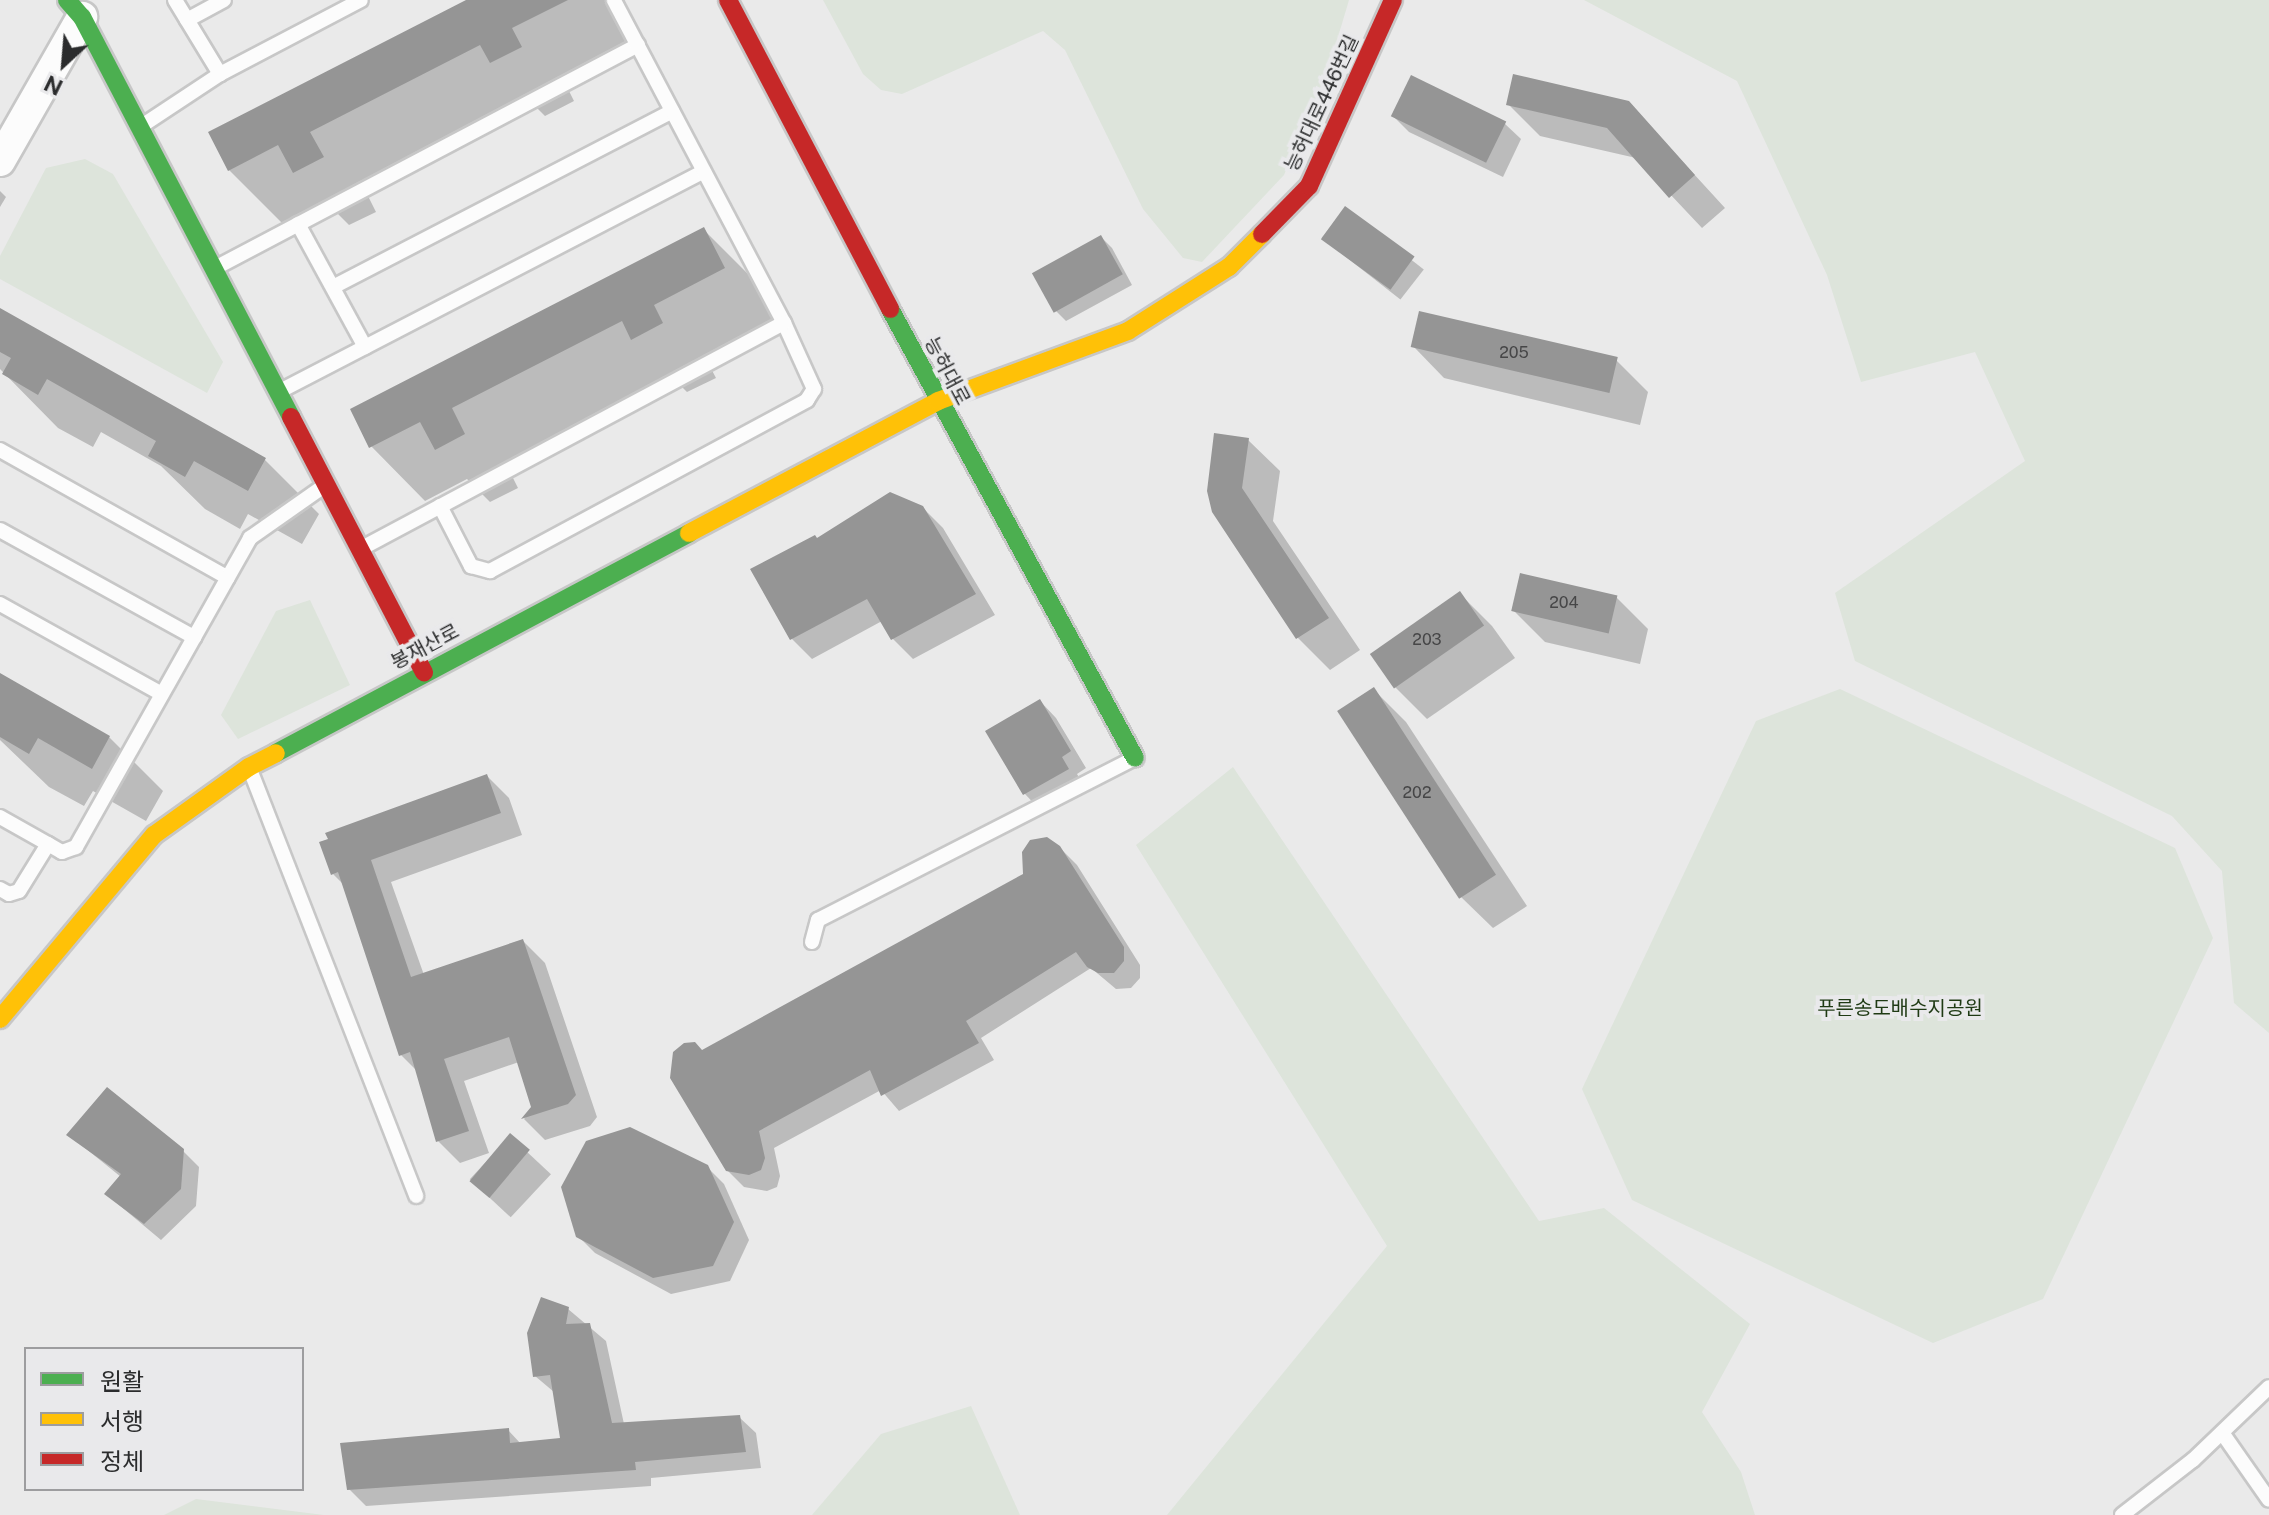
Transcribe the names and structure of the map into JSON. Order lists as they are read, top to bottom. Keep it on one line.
{"streets":{"street":["능허대로446번길","능허대로","봉재산로"]},"crossings":[["능허대로446번길","능허대로"],["능허대로446번길","봉재산로"],["능허대로","봉재산로"]],"parks":["푸른송도배수지공원"],"house_numbers":["205","204","203","202"],"legend":["원활","서행","정체"],"north":"bottom left"}
